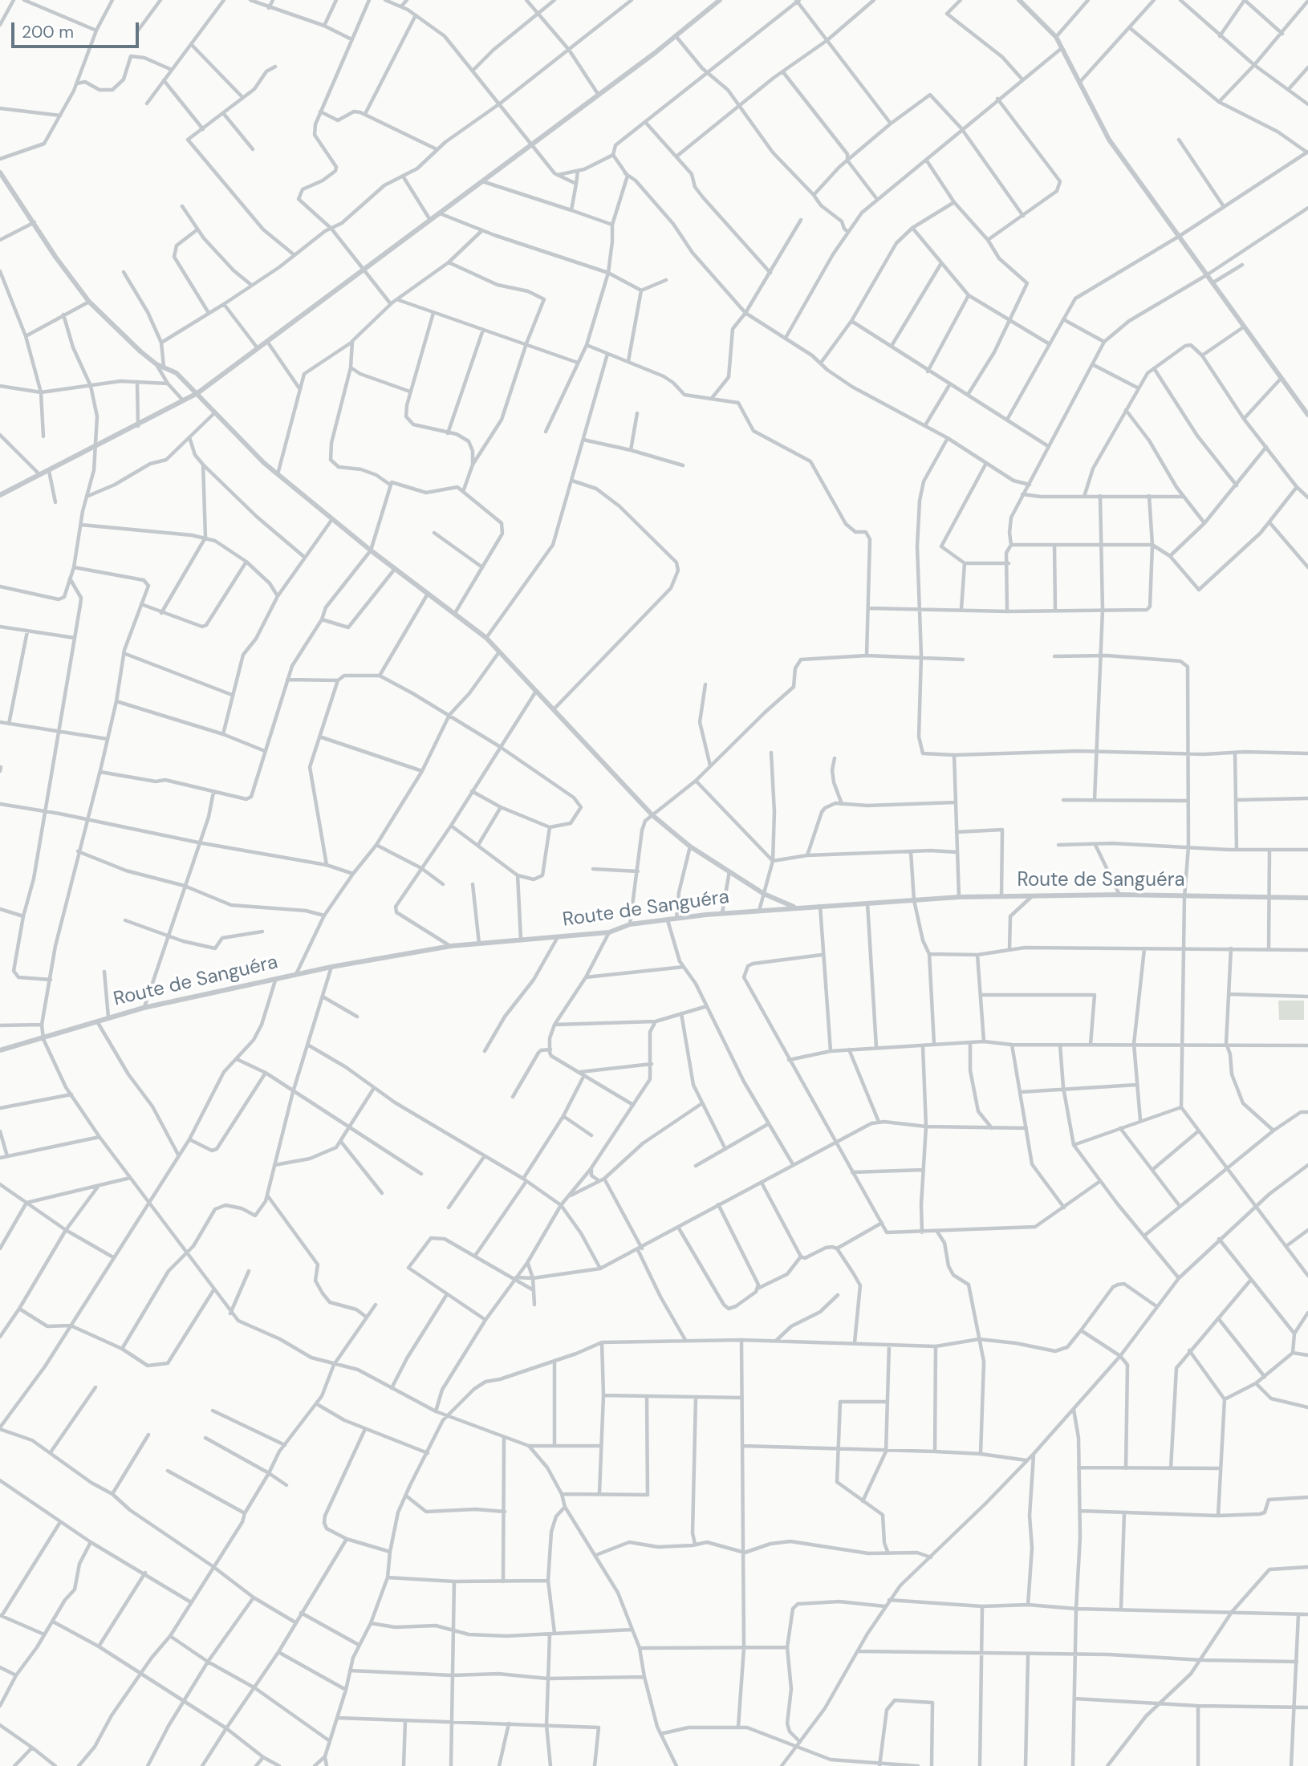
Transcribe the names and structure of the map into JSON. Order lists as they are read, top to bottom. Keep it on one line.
{"streets":{"street":["Route de Sanguéra"]},"scale_bar":"200 m"}
